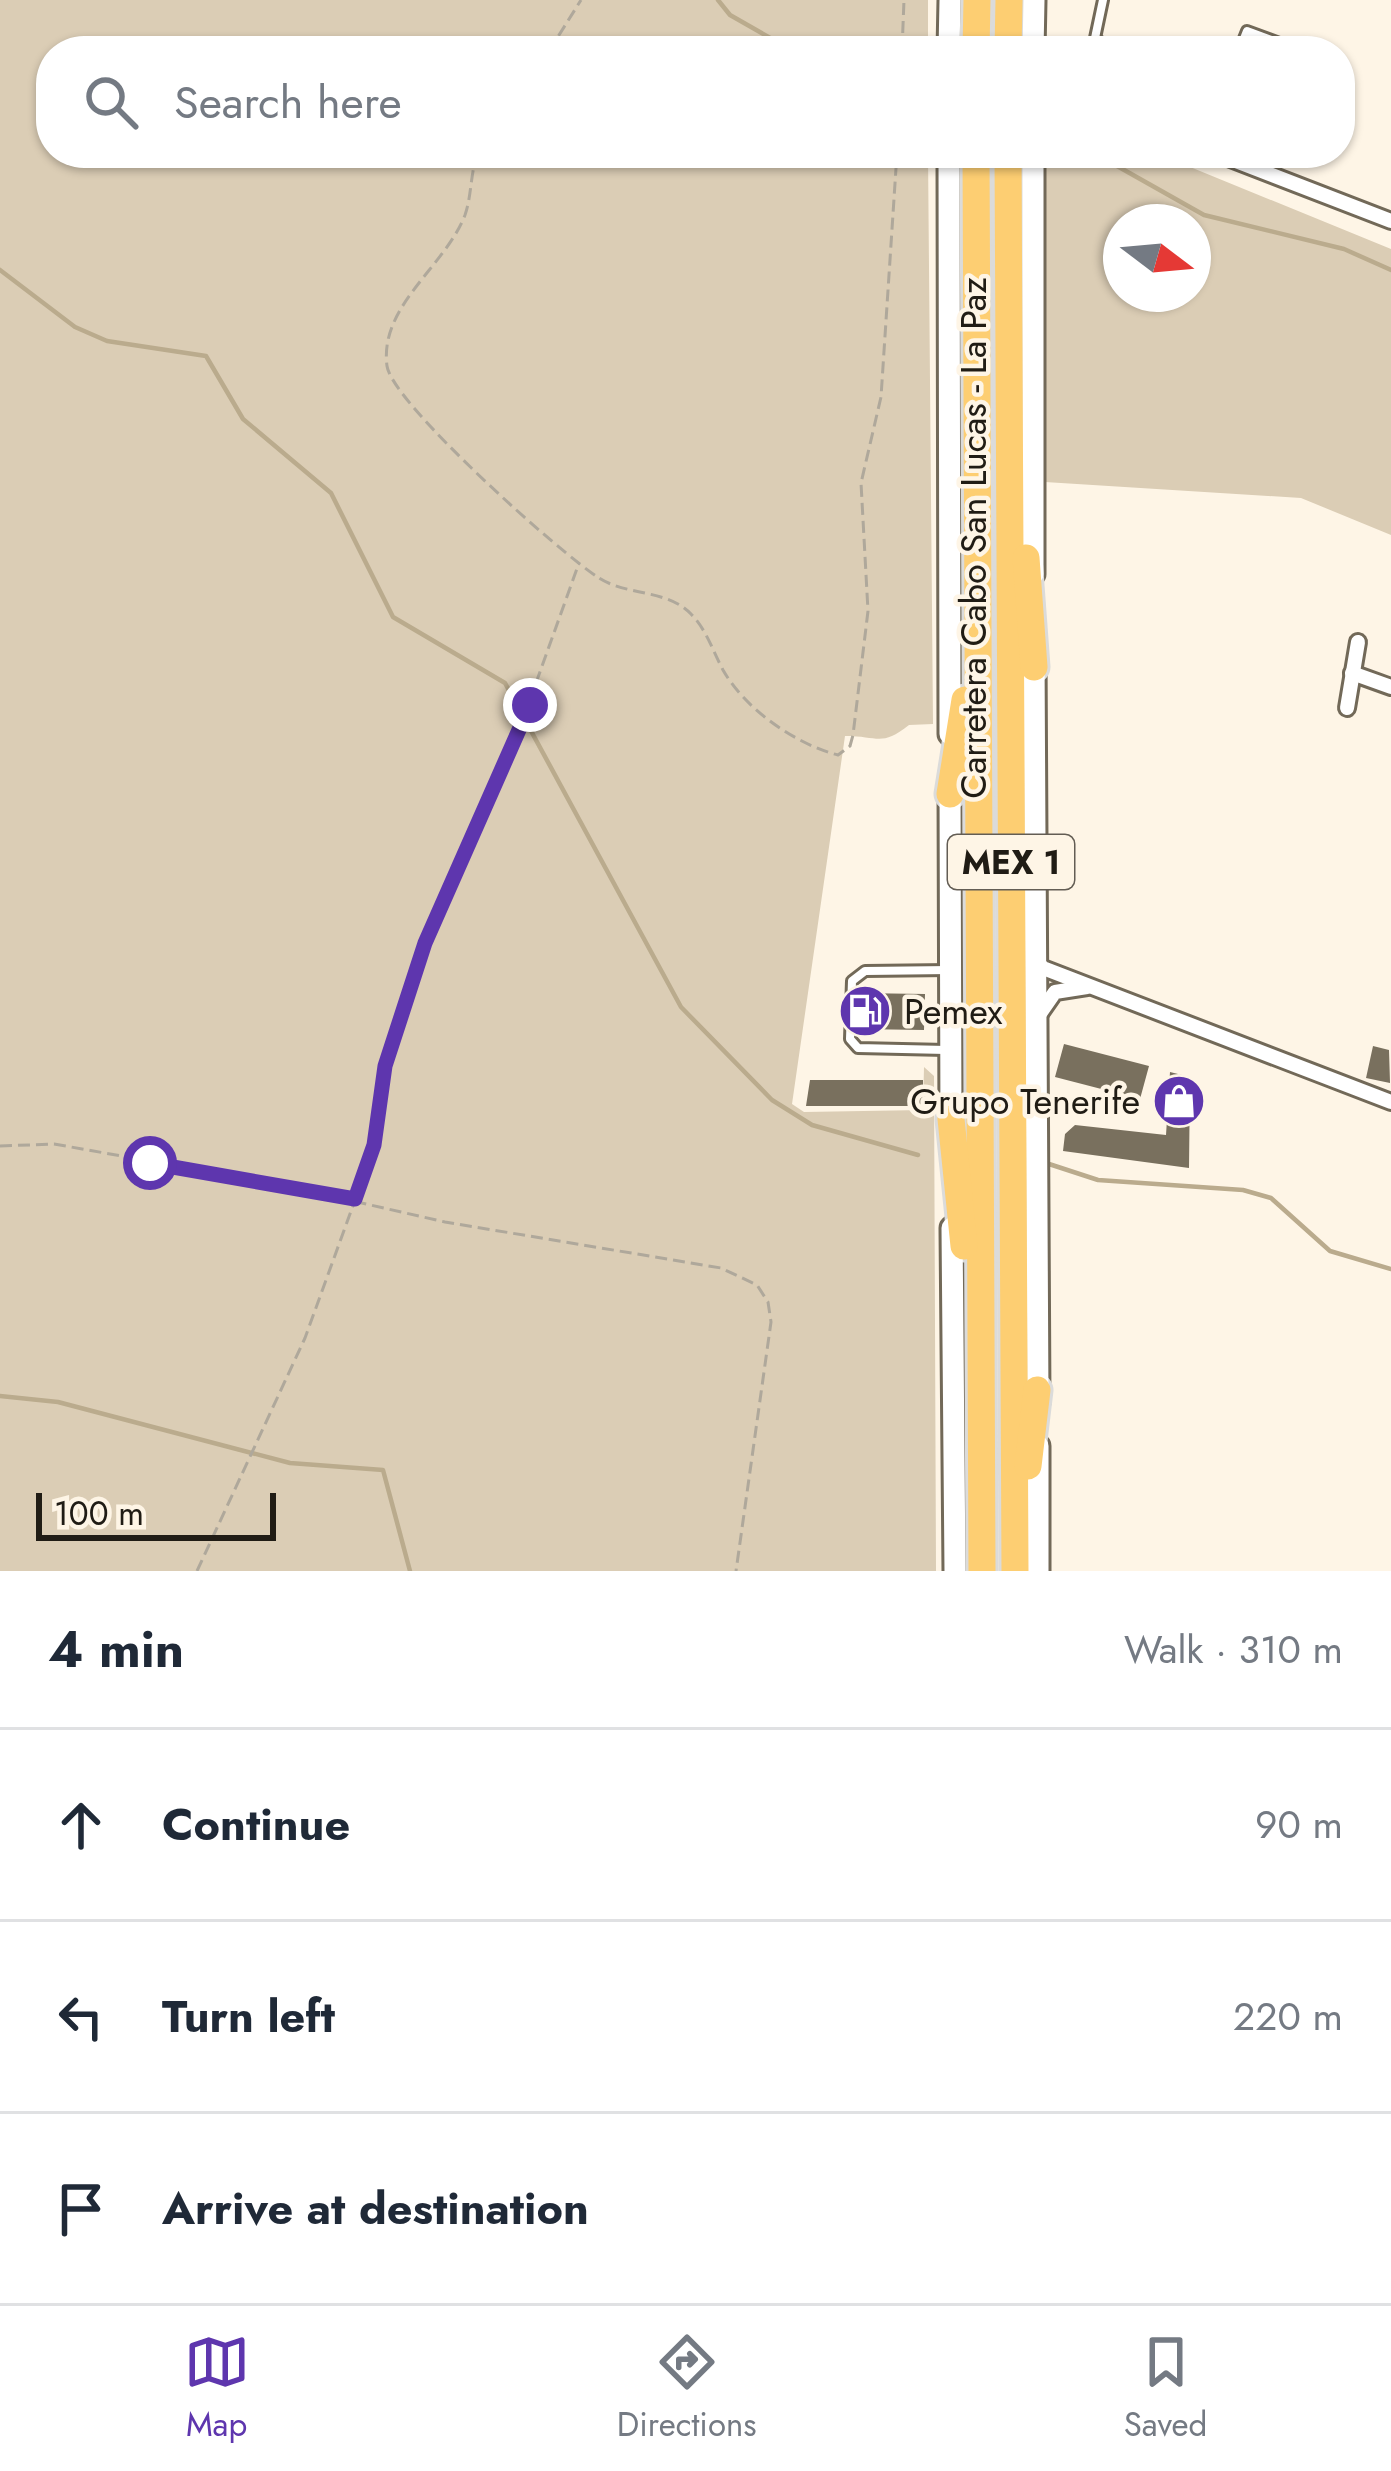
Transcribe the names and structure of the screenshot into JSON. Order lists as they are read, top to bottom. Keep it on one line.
{"streets":{"highway":["Carretera Cabo San Lucas - La Paz","MEX 1"]},"places":{"fuel station":["Pemex"],"shop":["Grupo Tenerife"]},"scale_bar":"100 m","north":"right","page":{"search":"Search here","scale":"100 m","heading":["4 min","Walk · 310 m"],"list":[["Continue","90 m"],["Turn left","220 m"],"Arrive at destination"],"nav":["Map","Directions","Saved"]}}
